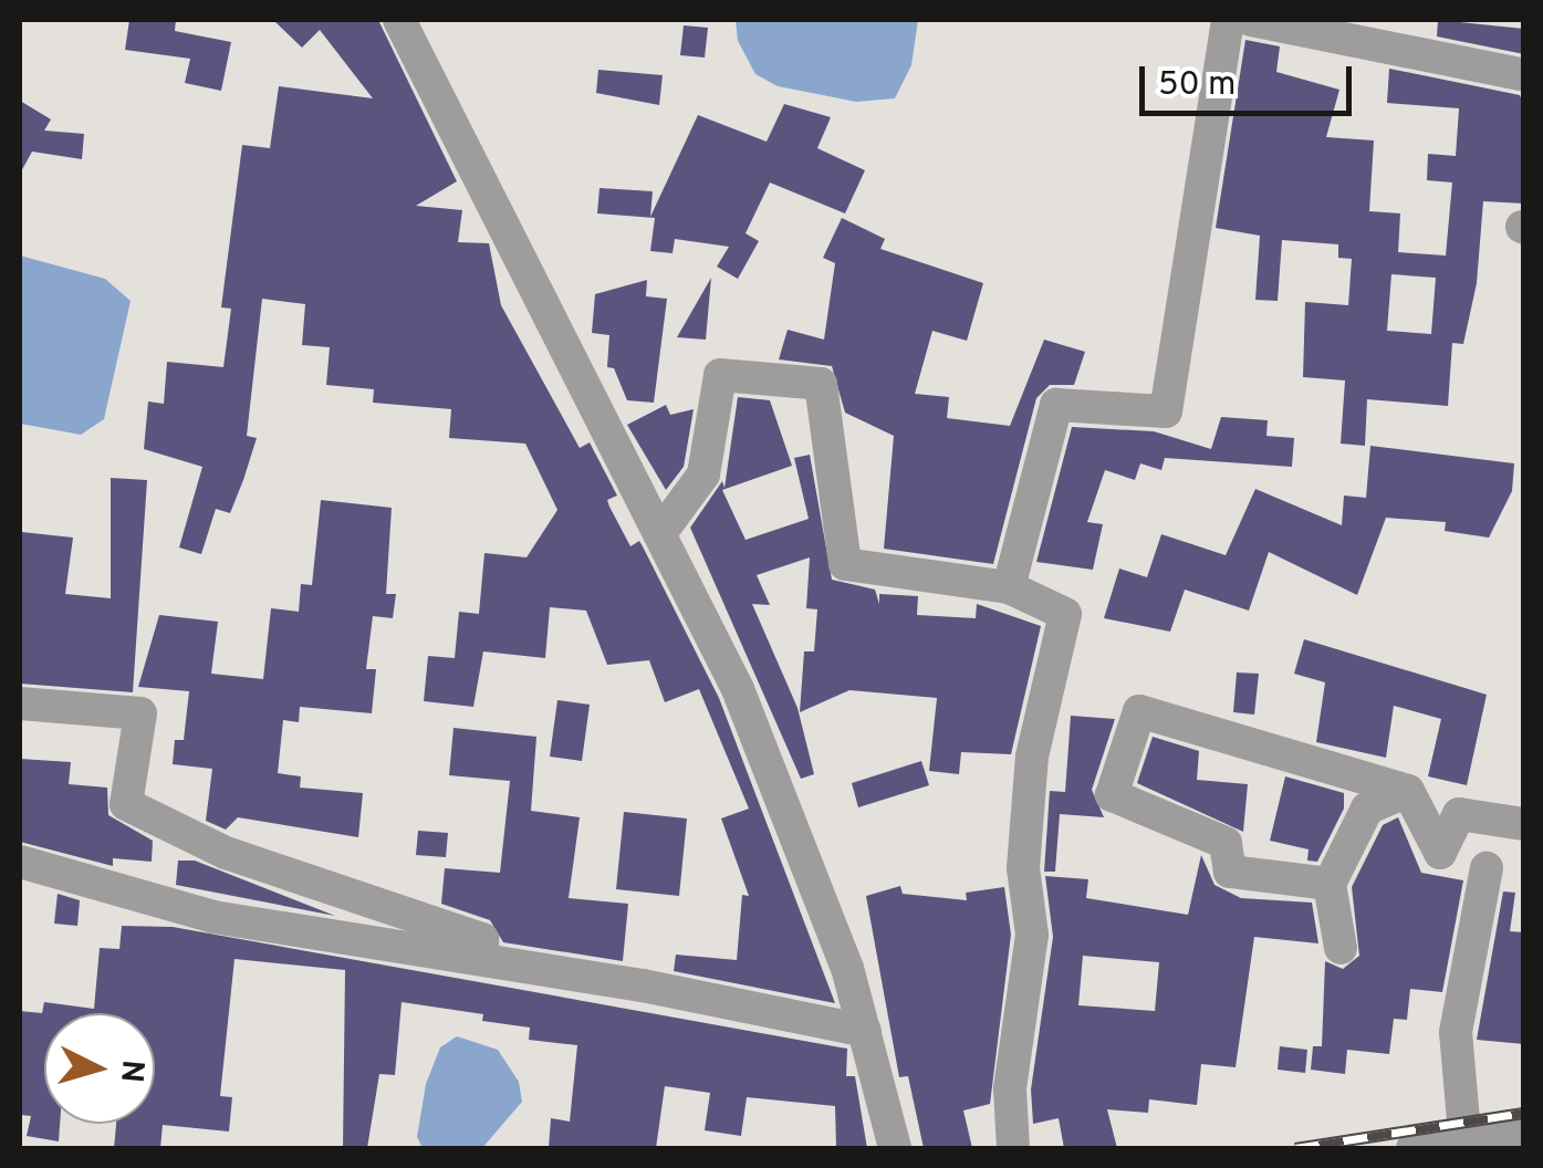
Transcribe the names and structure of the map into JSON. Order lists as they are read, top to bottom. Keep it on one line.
{"scale_bar":"50 m","north":"right"}
